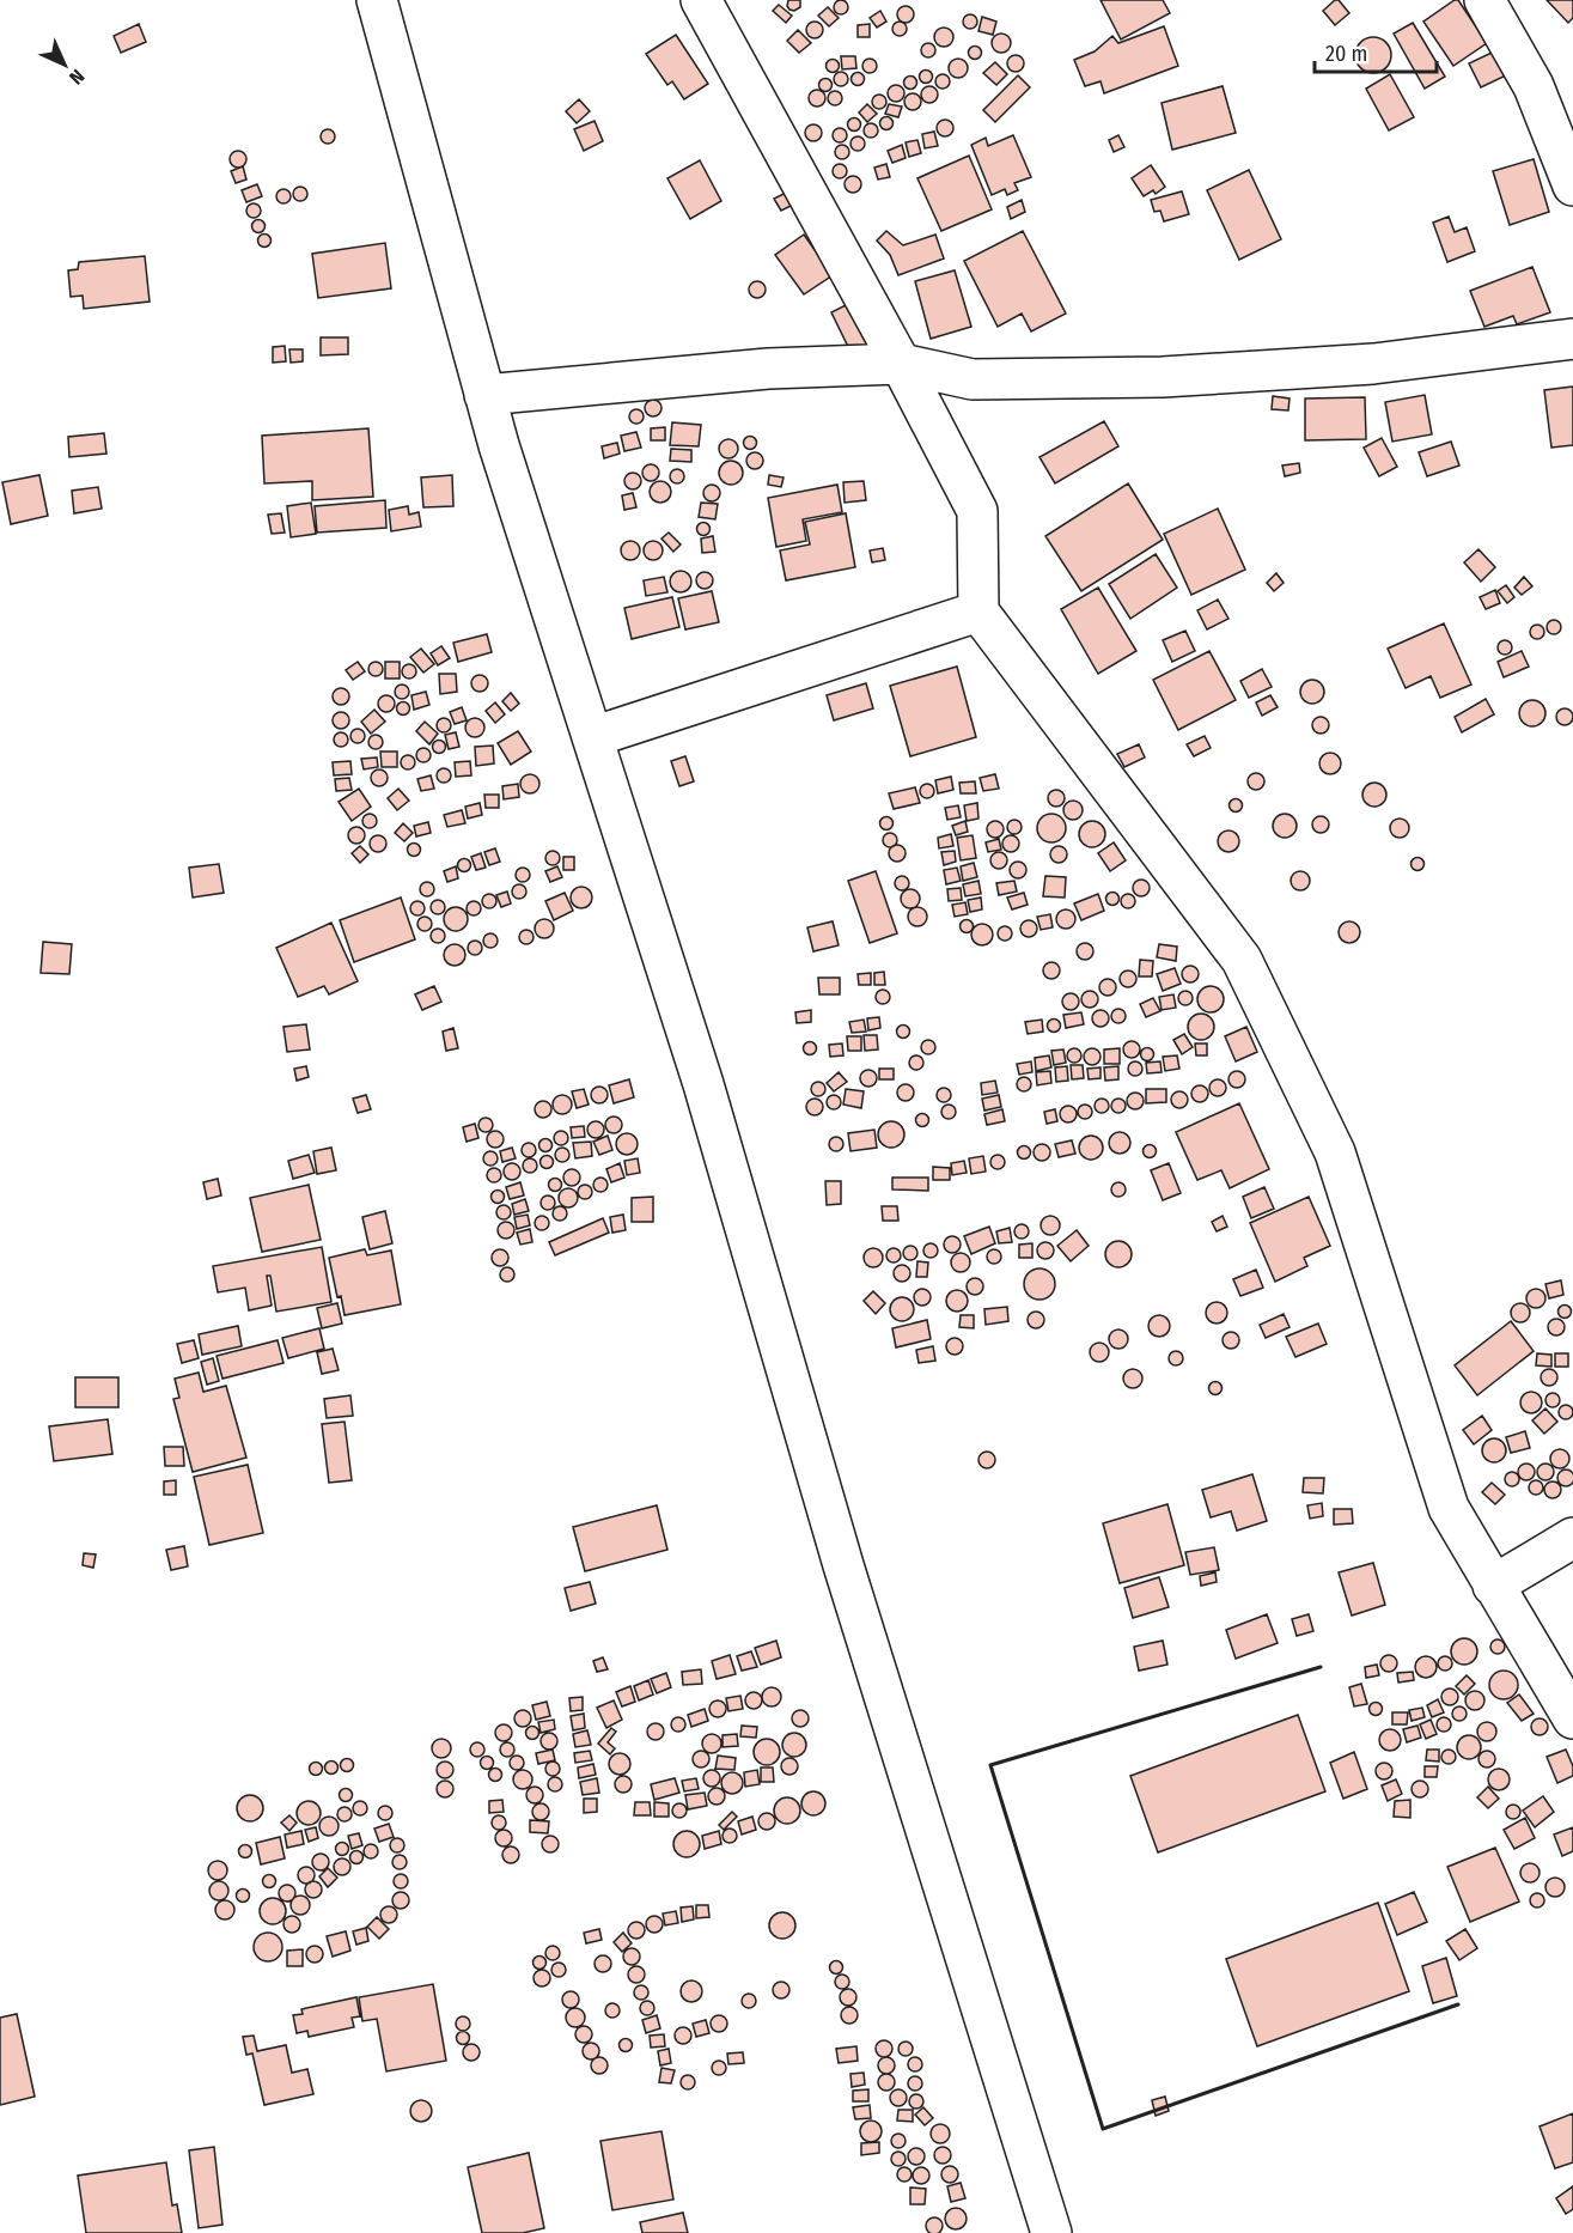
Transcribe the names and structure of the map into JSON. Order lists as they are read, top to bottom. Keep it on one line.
{"scale_bar":"20 m","north":"bottom right"}
